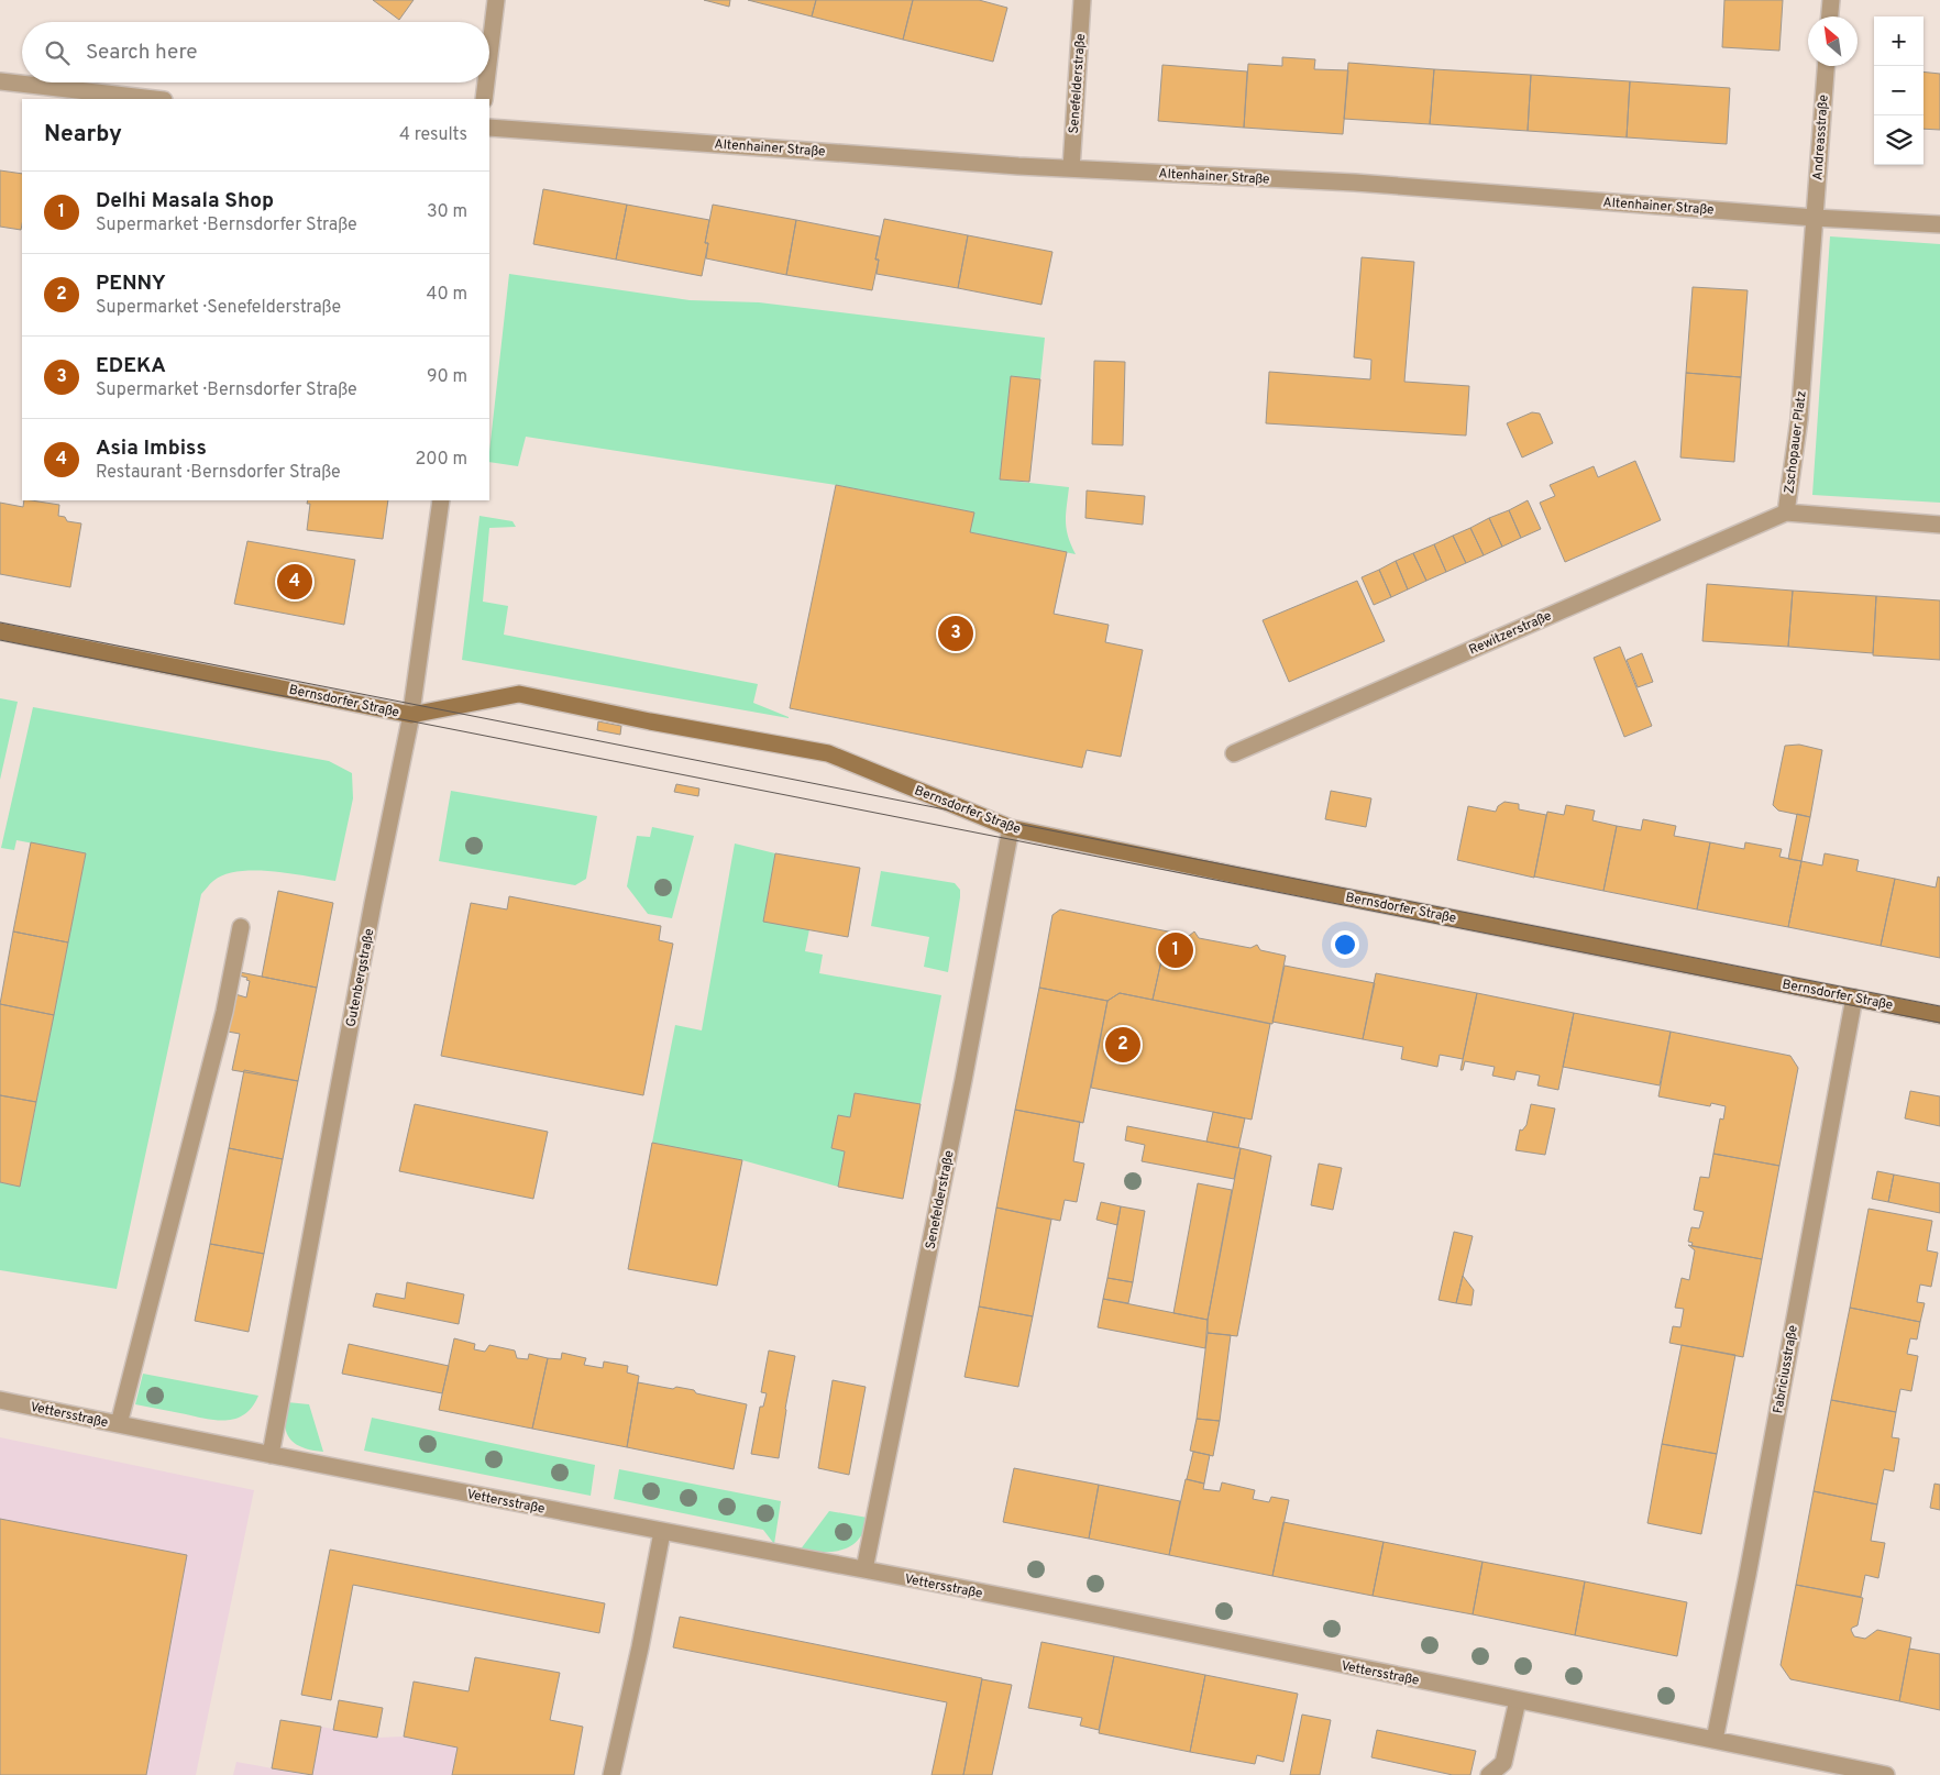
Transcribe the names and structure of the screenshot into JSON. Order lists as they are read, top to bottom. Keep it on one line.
{"streets":{"street":["Senefelderstraße","Andreasstraße","Altenhainer Straße","Zschopauer Platz","Rewitzerstraße","Bernsdorfer Straße","Gutenbergstraße","Fabriciusstraße","Vettersstraße"]},"crossings":[["Senefelderstraße","Altenhainer Straße"],["Senefelderstraße","Bernsdorfer Straße"],["Senefelderstraße","Vettersstraße"],["Andreasstraße","Altenhainer Straße"],["Andreasstraße","Zschopauer Platz"],["Altenhainer Straße","Zschopauer Platz"],["Zschopauer Platz","Rewitzerstraße"],["Bernsdorfer Straße","Gutenbergstraße"],["Bernsdorfer Straße","Fabriciusstraße"],["Gutenbergstraße","Vettersstraße"],["Fabriciusstraße","Vettersstraße"]],"north":"top left","page":{"map_buttons":["+","−"],"search":"Search here","heading":["Nearby","4 results"],"list":[{"mark":"1","name":"Delhi Masala Shop","note":"Supermarket · Bernsdorfer Straße","value":"30 m"},{"mark":"2","name":"PENNY","note":"Supermarket · Senefelderstraße","value":"40 m"},{"mark":"3","name":"EDEKA","note":"Supermarket · Bernsdorfer Straße","value":"90 m"},{"mark":"4","name":"Asia Imbiss","note":"Restaurant · Bernsdorfer Straße","value":"200 m"}],"pins":["4","3","1","2"]}}
